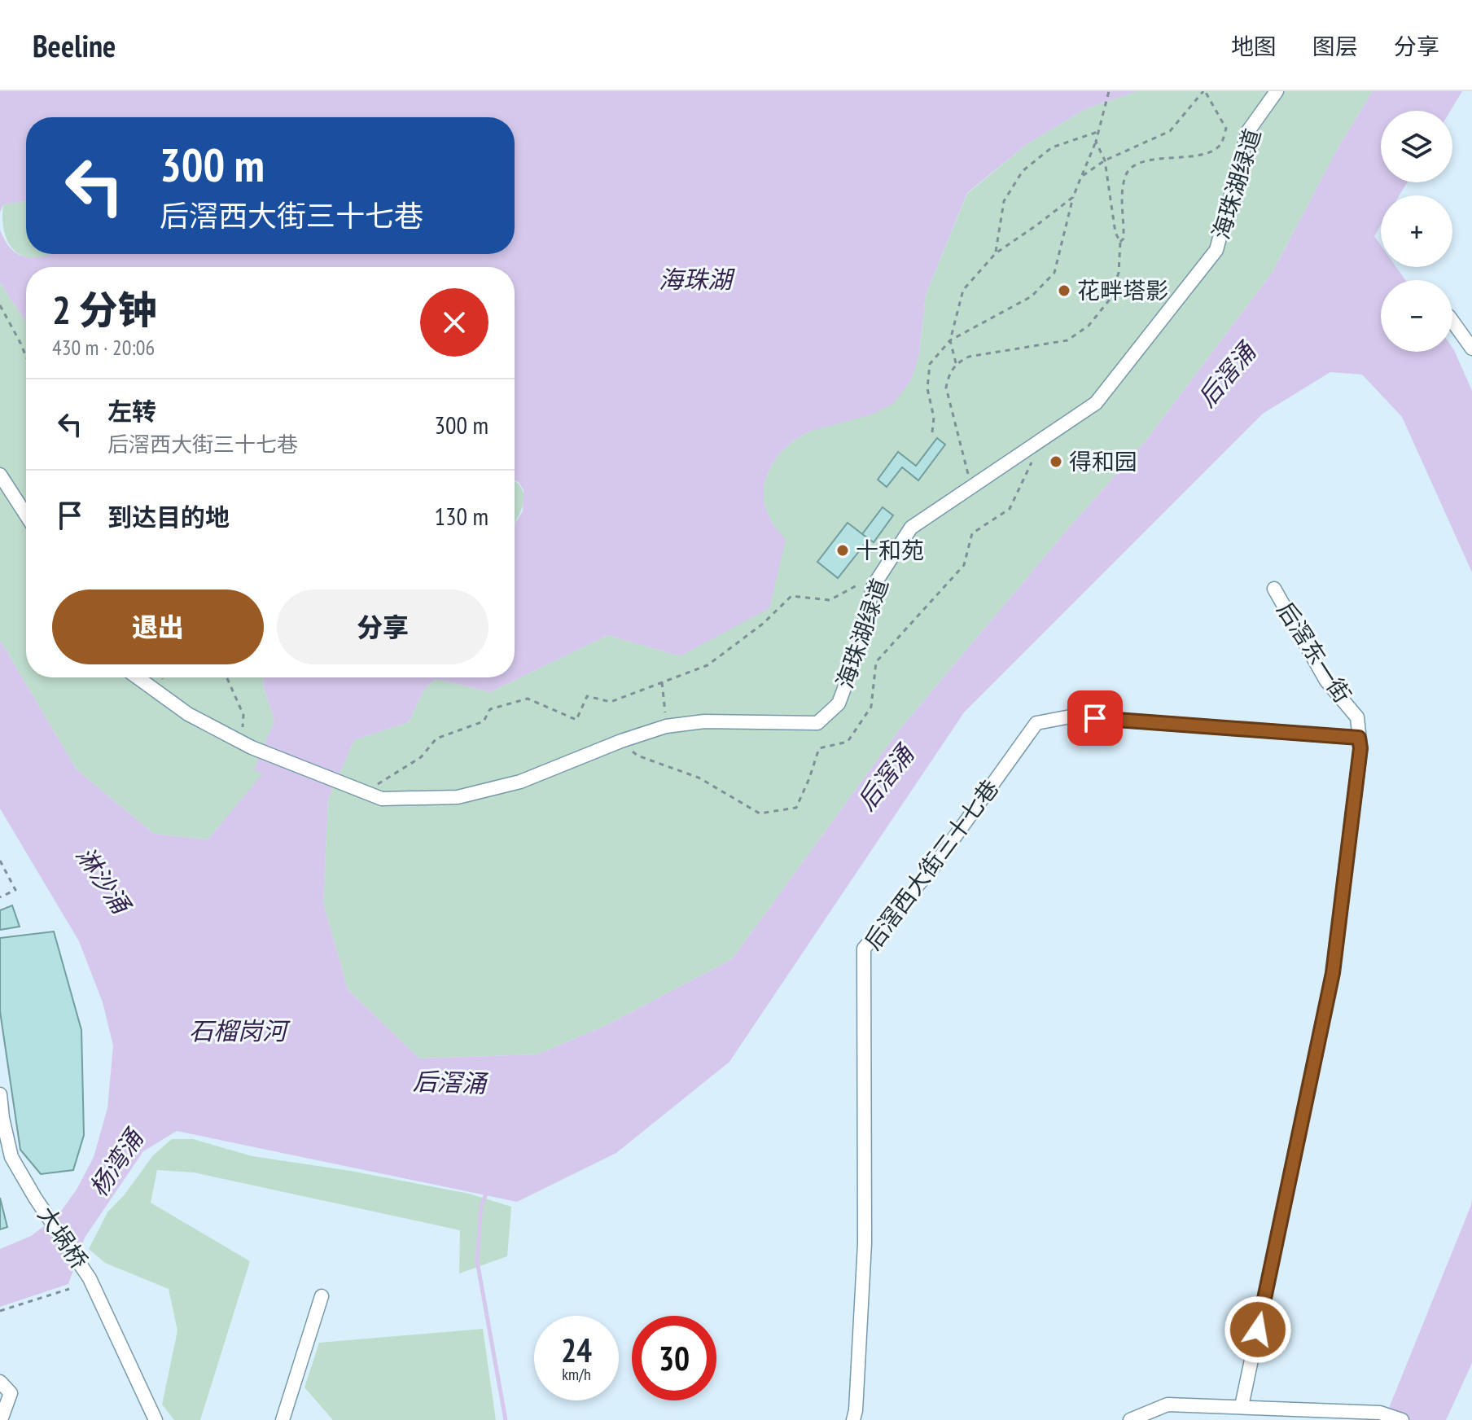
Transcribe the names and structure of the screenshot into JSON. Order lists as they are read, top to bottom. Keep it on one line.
{"streets":{"street":["海珠湖绿道","后滘东一街","后滘西大街三十七巷","大埚桥"]},"crossings":[["后滘东一街","后滘西大街三十七巷"]],"water":["海珠湖","后滘涌","淋沙涌","石榴岗河","杨湾涌"],"places":["花畔塔影","得和园","十和苑"],"page":{"header":"Beeline","nav":["地图","图层","分享"],"map_buttons":["+","−"],"turn":["300 m","后滘西大街三十七巷"],"heading":["2 分钟","430 m · 20:06"],"list":[{"name":"左转","note":"后滘西大街三十七巷","value":"300 m"},{"name":"到达目的地","value":"130 m"}],"buttons":["退出","分享"],"speed":"24 km/h","limit":"30"}}
